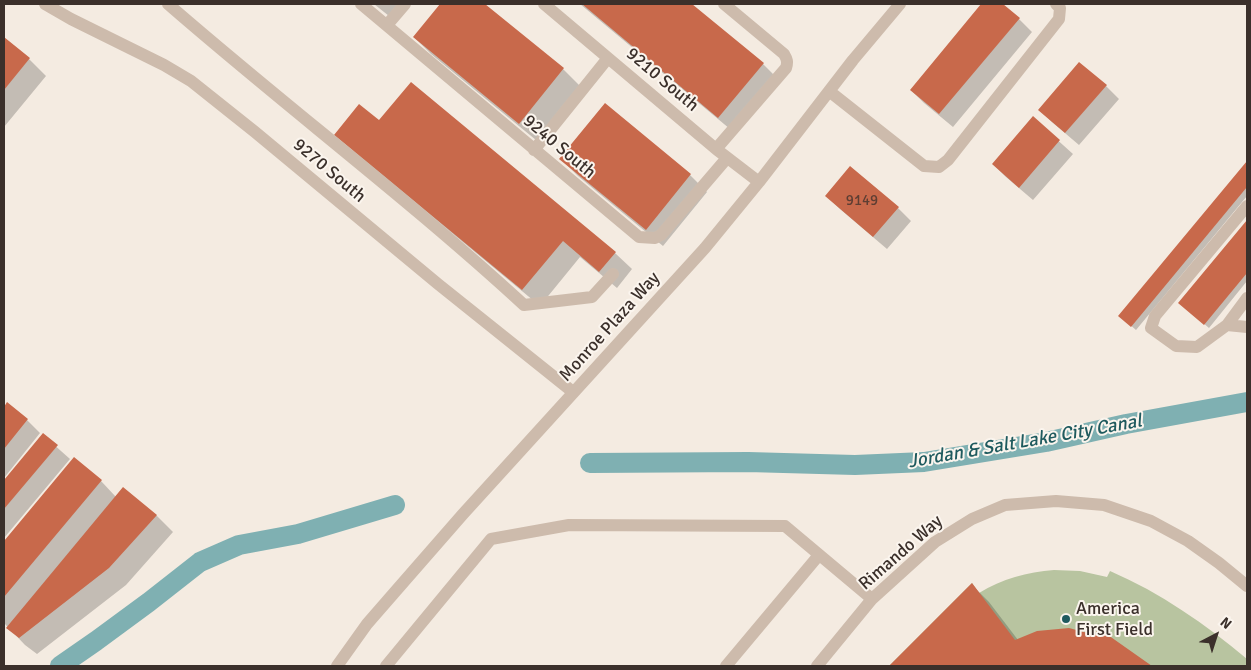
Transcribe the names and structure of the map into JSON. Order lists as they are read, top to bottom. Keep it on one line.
{"streets":{"street":["9210 South","9240 South","9270 South","Monroe Plaza Way","Rimando Way"]},"crossings":[["9210 South","9240 South"],["9210 South","Monroe Plaza Way"],["9270 South","Monroe Plaza Way"]],"water":["Jordan & Salt Lake City Canal"],"places":["America First Field"],"house_numbers":["9149"],"north":"top right"}
